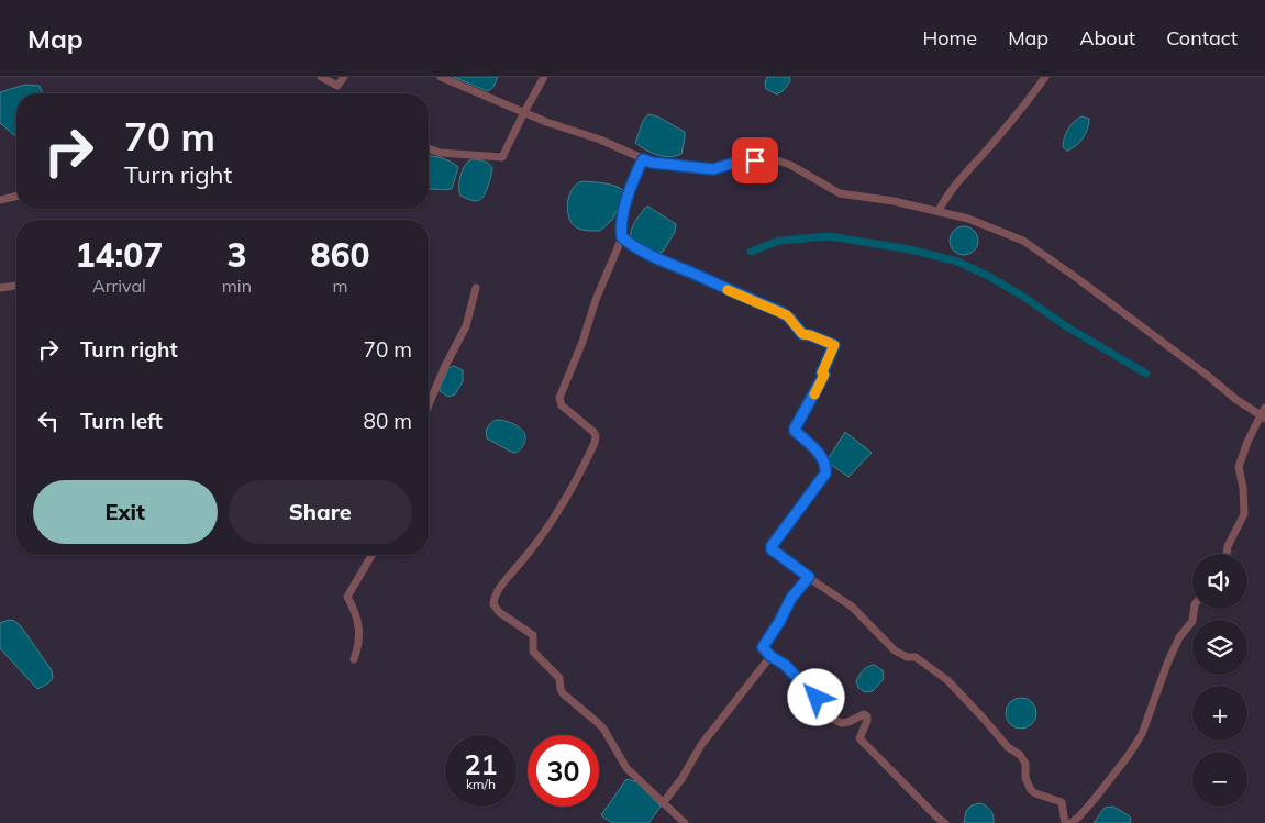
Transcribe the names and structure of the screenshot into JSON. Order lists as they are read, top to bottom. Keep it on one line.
{"page":{"header":"Map","nav":["Home","Map","About","Contact"],"turn":["70 m","Turn right"],"eta":["14:07","Arrival","3","min","860","m"],"list":[{"name":"Turn right","value":"70 m"},{"name":"Turn left","value":"80 m"}],"buttons":["Exit","Share"],"map_buttons":["+","−"],"speed":"21 km/h","limit":"30"}}
